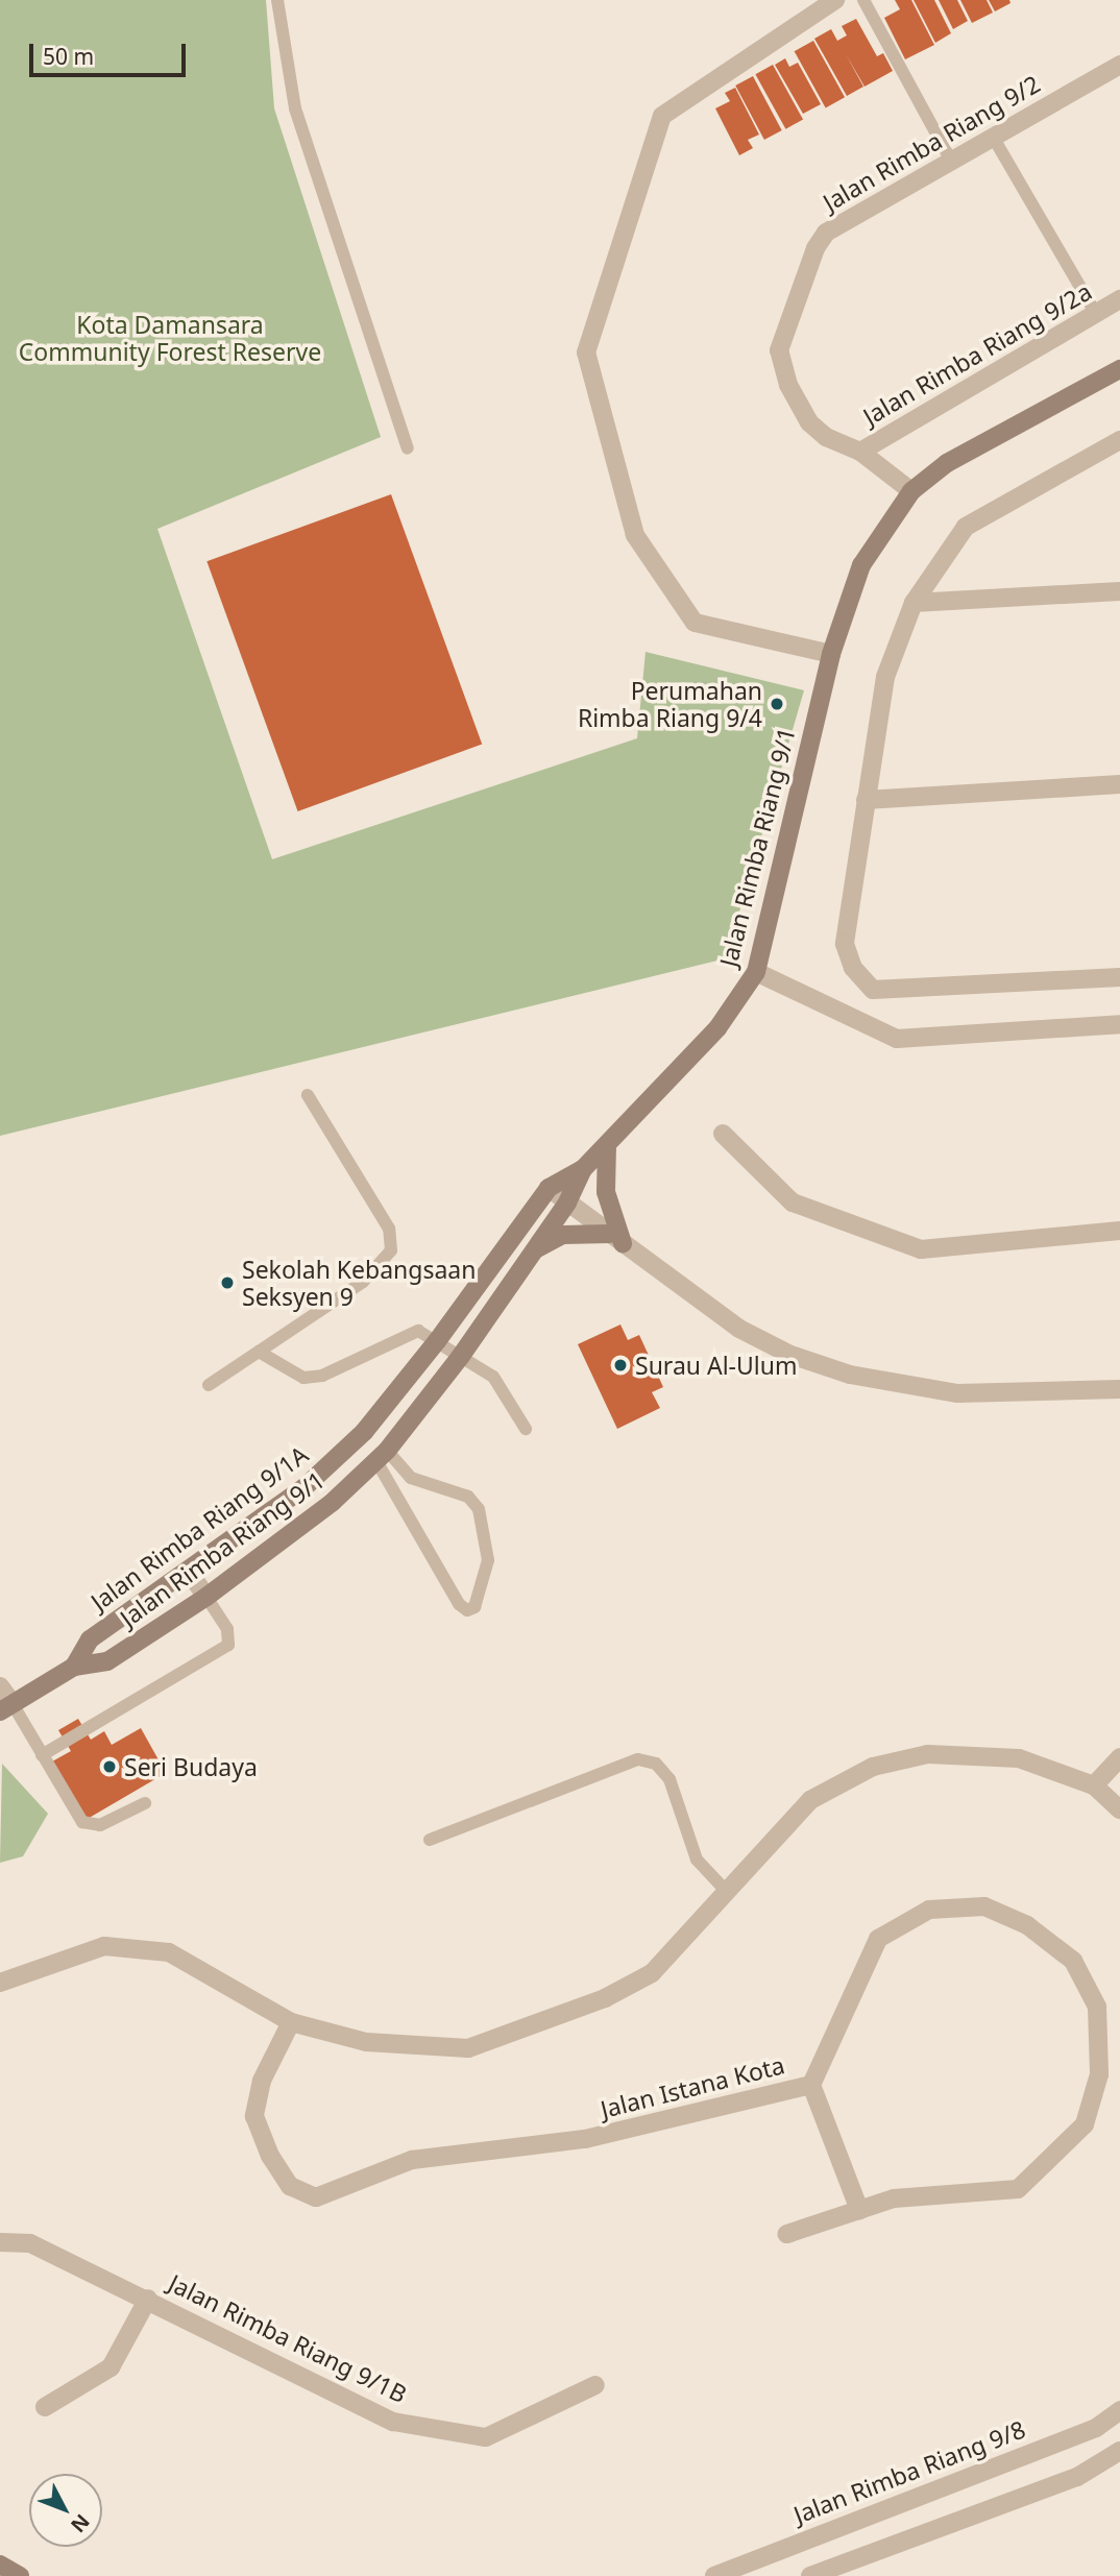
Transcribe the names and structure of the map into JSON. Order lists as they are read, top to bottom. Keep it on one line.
{"streets":{"street":["Jalan Rimba Riang 9/2","Jalan Rimba Riang 9/2a","Jalan Rimba Riang 9/1","Jalan Rimba Riang 9/1A","Jalan Istana Kota","Jalan Rimba Riang 9/1B","Jalan Rimba Riang 9/8"]},"crossings":[["Jalan Rimba Riang 9/2","Jalan Rimba Riang 9/2a"],["Jalan Rimba Riang 9/2","Jalan Rimba Riang 9/1"],["Jalan Rimba Riang 9/1","Jalan Rimba Riang 9/1A"]],"parks":["Kota Damansara Community Forest Reserve"],"places":["Perumahan Rimba Riang 9/4","Sekolah Kebangsaan Seksyen 9","Surau Al-Ulum","Seri Budaya"],"scale_bar":"50 m","north":"bottom right"}
